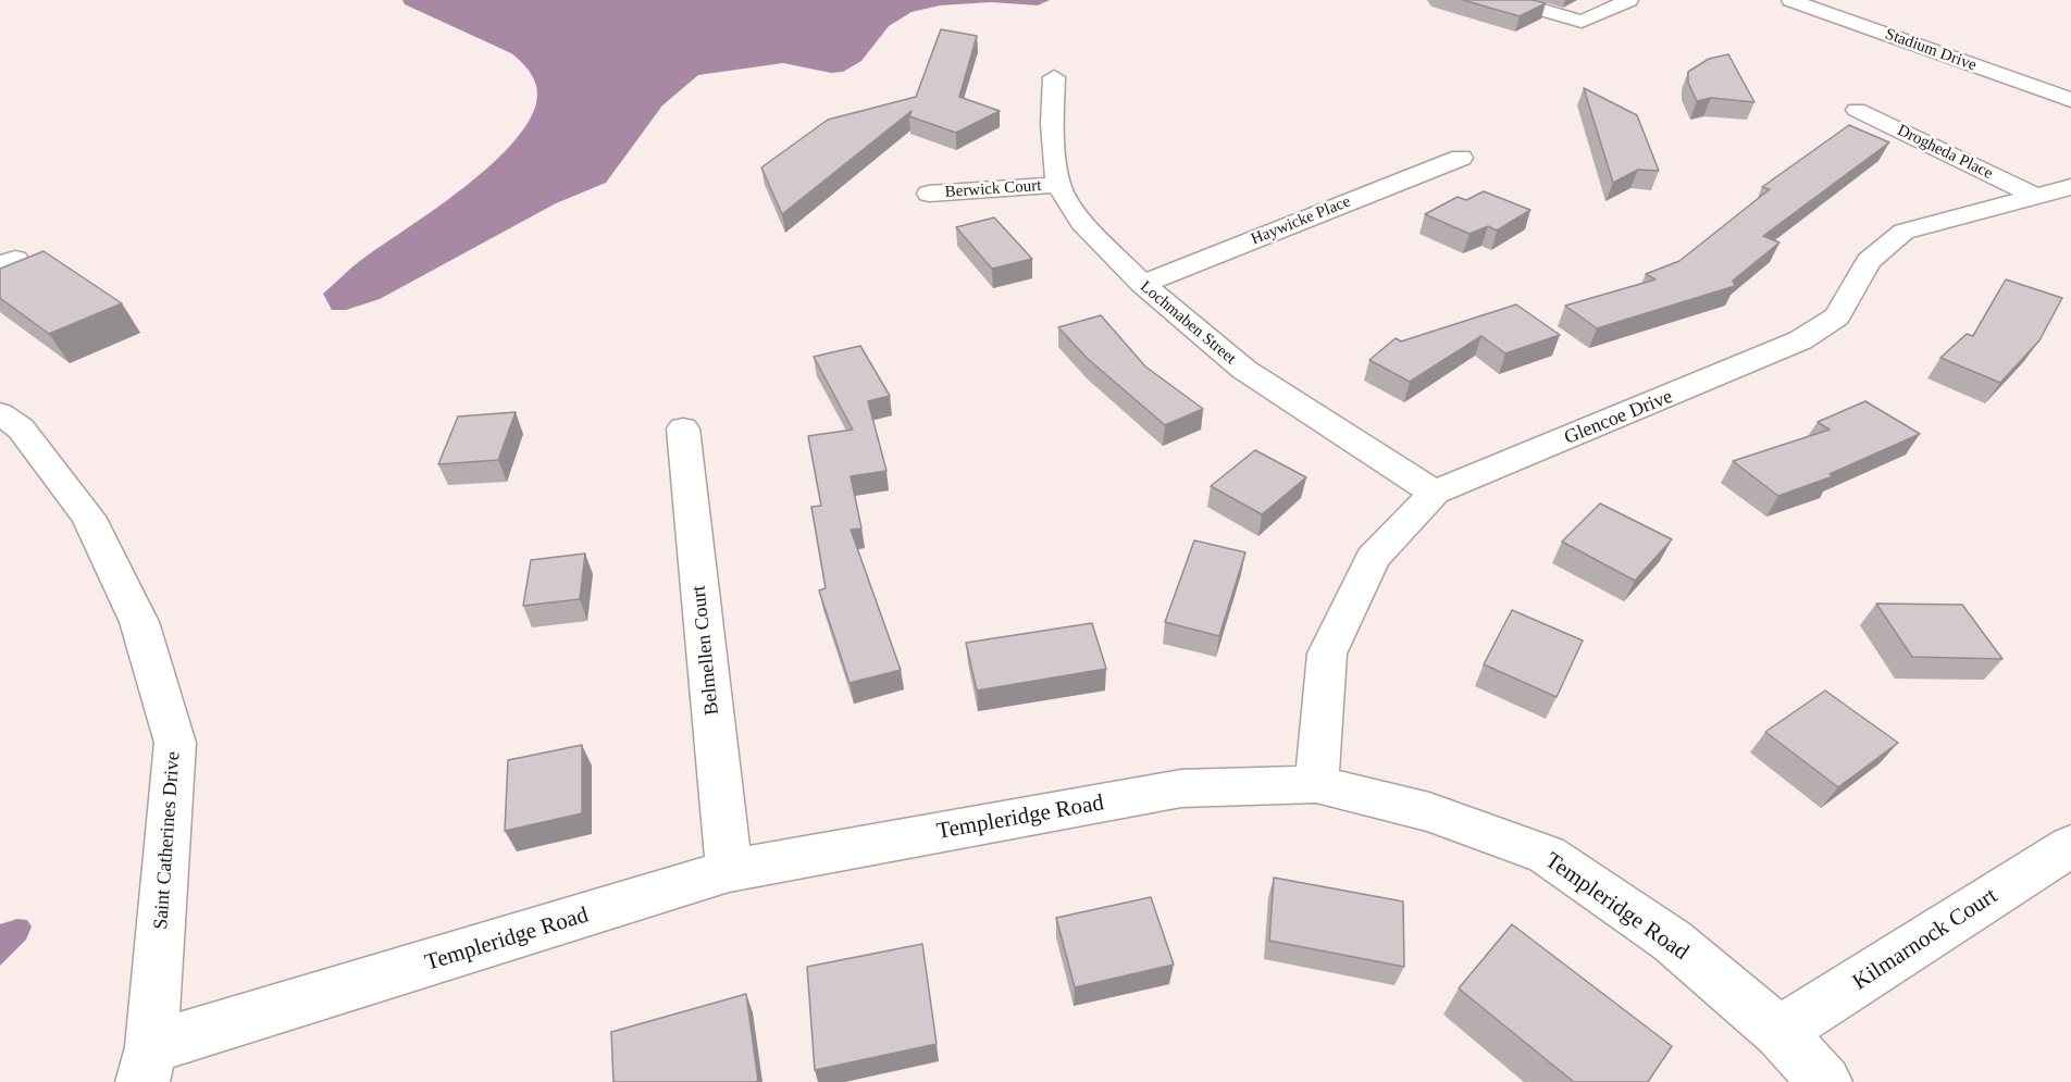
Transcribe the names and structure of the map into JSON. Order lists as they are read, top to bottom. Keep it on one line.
{"streets":{"street":["Stadium Drive","Drogheda Place","Berwick Court","Haywicke Place","Lochmaben Street","Glencoe Drive","Belmellen Court","Templeridge Road","Saint Catherines Drive","Kilmarnock Court"]},"crossings":[["Drogheda Place","Glencoe Drive"],["Berwick Court","Lochmaben Street"],["Haywicke Place","Lochmaben Street"],["Lochmaben Street","Glencoe Drive"],["Glencoe Drive","Templeridge Road"],["Belmellen Court","Templeridge Road"],["Templeridge Road","Saint Catherines Drive"],["Templeridge Road","Kilmarnock Court"]]}
